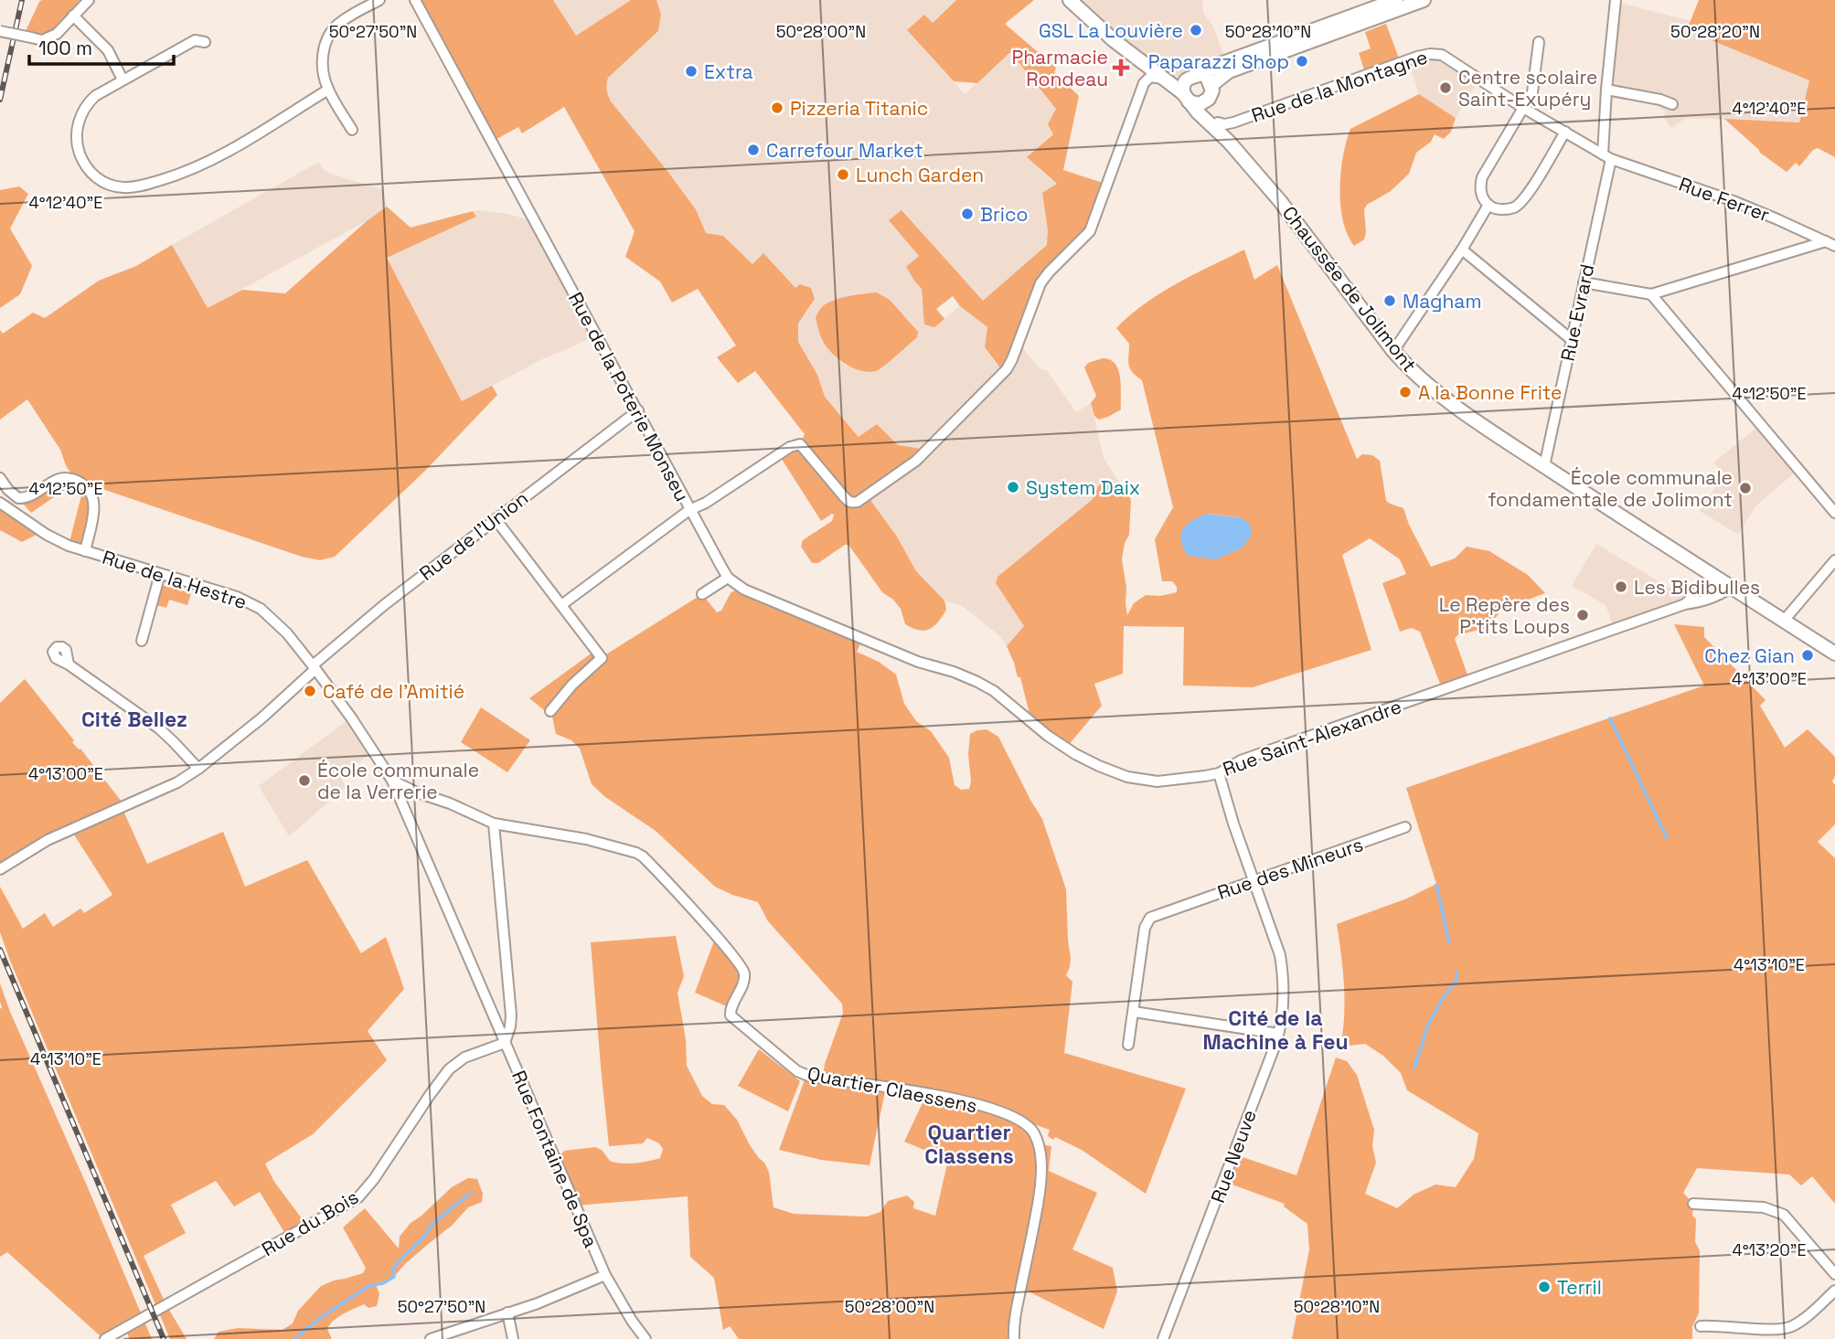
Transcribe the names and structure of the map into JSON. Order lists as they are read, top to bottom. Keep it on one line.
{"streets":{"main road":["Chaussée de Jolimont"],"street":["Rue de la Montagne","Rue Ferrer","Rue Evrard","Rue de la Poterie Monseu","Rue de l'Union","Rue de la Hestre","Rue Saint-Alexandre","Rue des Mineurs","Quartier Claessens","Rue Neuve","Rue Fontaine de Spa","Rue du Bois"]},"crossings":[["Rue de la Montagne","Rue Ferrer"],["Rue de la Montagne","Chaussée de Jolimont"],["Rue Ferrer","Rue Evrard"],["Chaussée de Jolimont","Rue Evrard"],["Chaussée de Jolimont","Rue Saint-Alexandre"],["Rue de la Poterie Monseu","Rue de l'Union"],["Rue de la Poterie Monseu","Rue Saint-Alexandre"],["Rue de l'Union","Rue de la Hestre"],["Rue de la Hestre","Rue Fontaine de Spa"],["Rue Saint-Alexandre","Rue Neuve"],["Rue des Mineurs","Rue Neuve"],["Rue Fontaine de Spa","Rue du Bois"]],"districts":["Cité Bellez","Cité de la Machine à Feu","Quartier Classens"],"places":{"other":["GSL La Louvière","Paparazzi Shop","Extra","Centre scolaire Saint-Exupéry","Pizzeria Titanic","Carrefour Market","Lunch Garden","Brico","Magham","A la Bonne Frite","System Daix","École communale fondamentale de Jolimont","Les Bidibulles","Le Repère des P'tits Loups","Chez Gian","Café de l'Amitié","École communale de la Verrerie","Terril"],"health":["Pharmacie Rondeau"]},"scale_bar":"100 m","coordinates":["50°27'50\"N","50°28'00\"N","50°28'10\"N","50°28'20\"N","4°12'40\"E","4°12'50\"E","4°13'00\"E","4°13'10\"E","4°13'20\"E"]}
